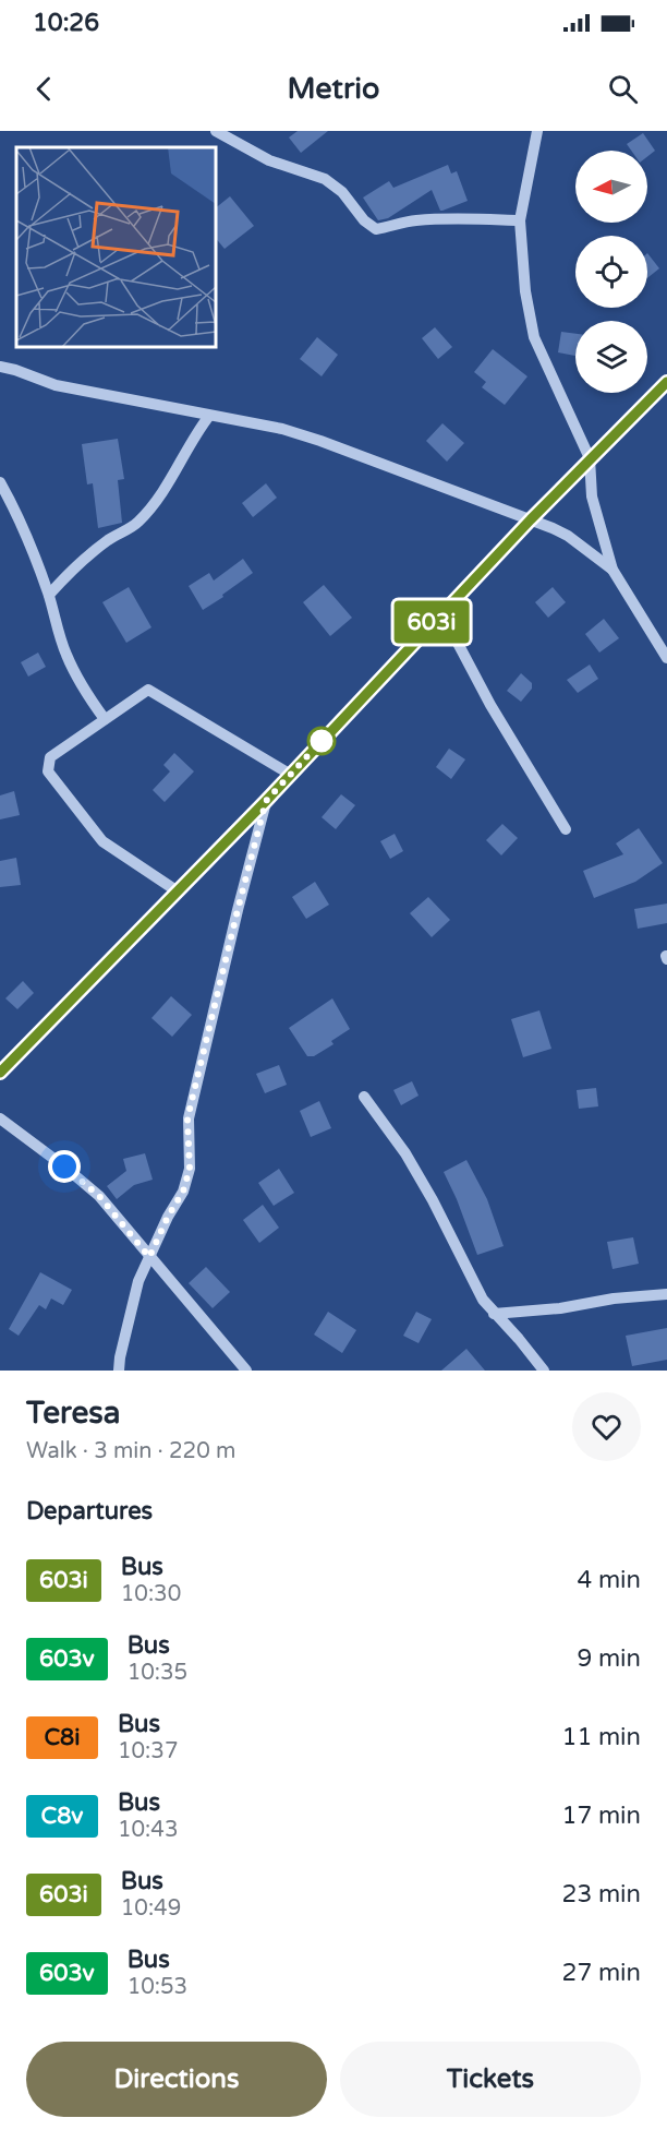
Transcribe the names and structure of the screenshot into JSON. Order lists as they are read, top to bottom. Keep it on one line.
{"lines":["bus line 603i"],"north":"left","page":{"status":"10:26","header":"Metrio","on_map":"603i","heading":[["Teresa","Walk · 3 min · 220 m"],"Departures"],"list":[{"mark":"603i","name":"Bus","note":"10:30","value":"4 min"},{"mark":"603v","name":"Bus","note":"10:35","value":"9 min"},{"mark":"C8i","name":"Bus","note":"10:37","value":"11 min"},{"mark":"C8v","name":"Bus","note":"10:43","value":"17 min"},{"mark":"603i","name":"Bus","note":"10:49","value":"23 min"},{"mark":"603v","name":"Bus","note":"10:53","value":"27 min"}],"buttons":["Directions","Tickets"]}}
